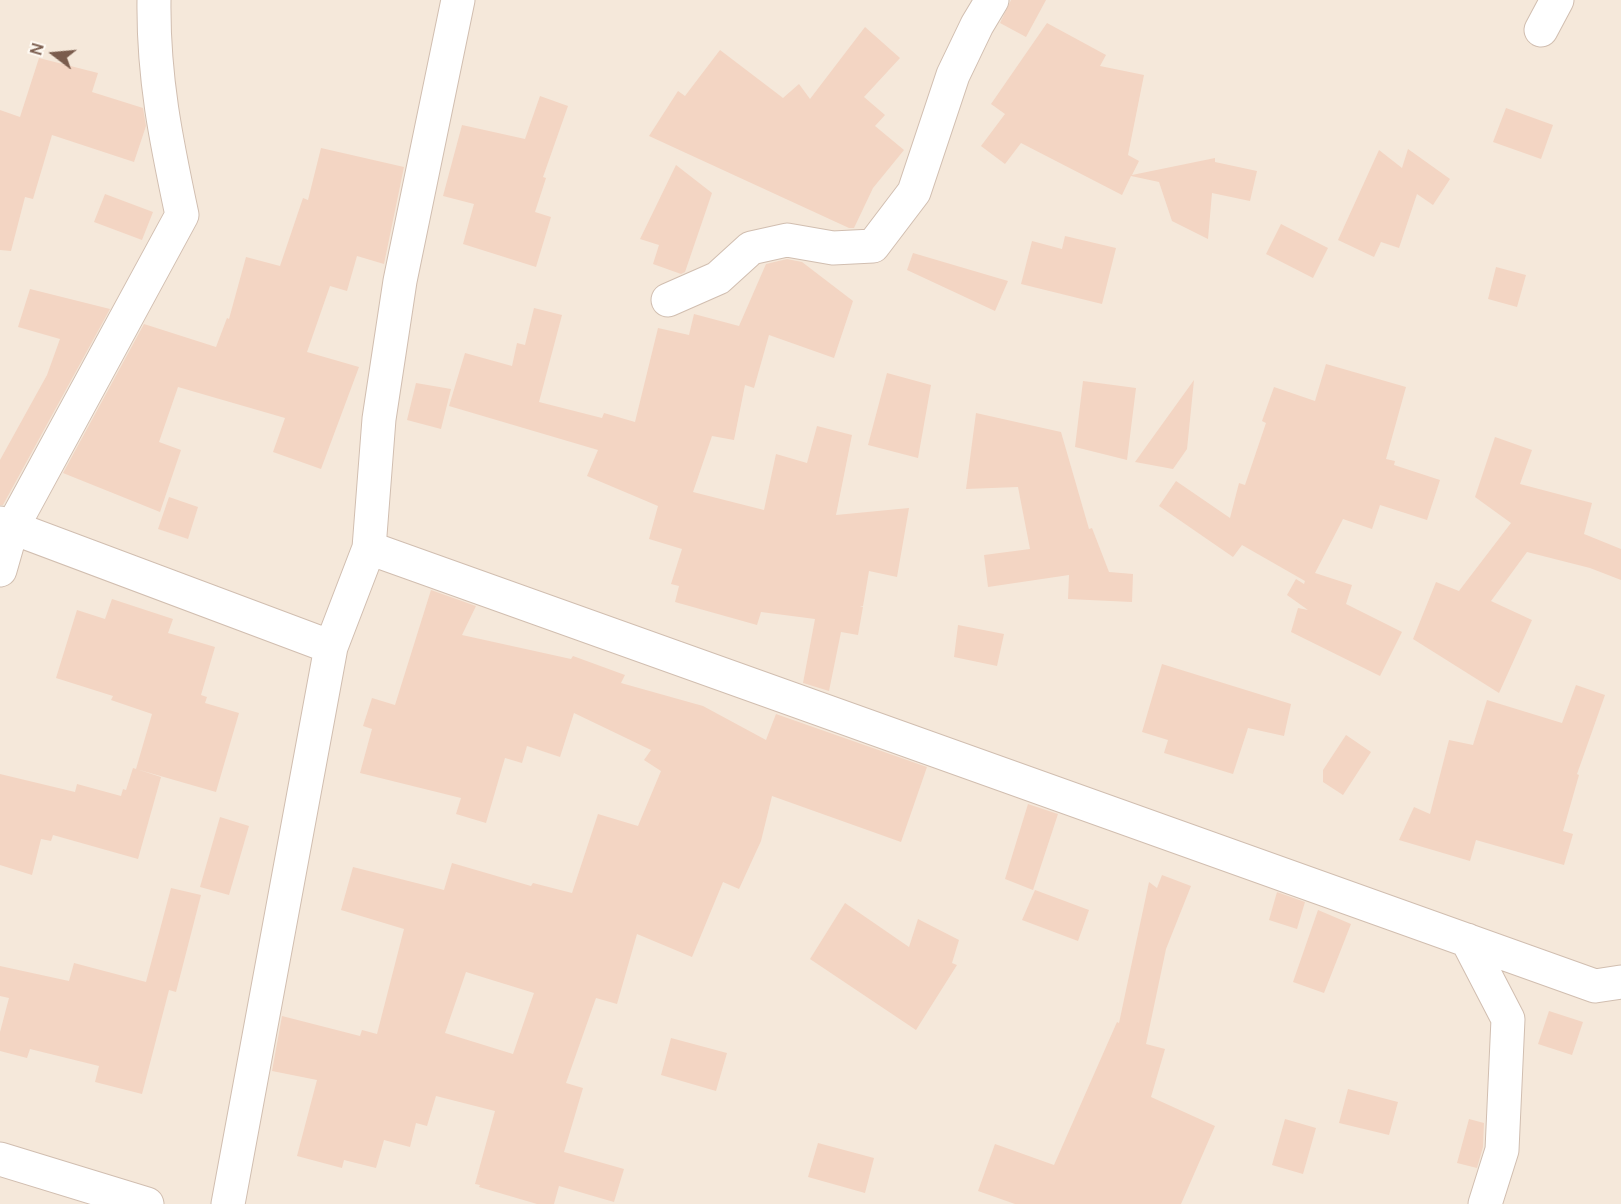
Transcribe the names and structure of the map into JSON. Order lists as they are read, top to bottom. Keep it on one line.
{"north":"left"}
